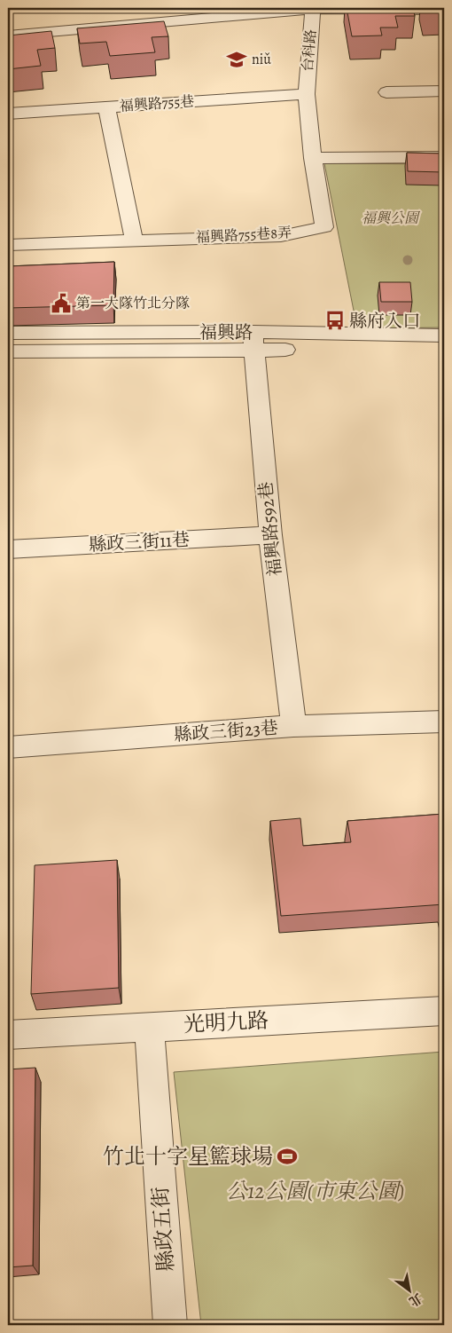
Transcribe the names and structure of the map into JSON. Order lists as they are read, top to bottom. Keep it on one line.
{"streets":{"street":["台科路","福興路755巷","福興路755巷8弄","福興路","福興路592巷","縣政三街11巷","縣政三街23巷","光明九路","縣政五街"]},"crossings":[["台科路","福興路755巷"],["台科路","福興路755巷8弄"],["福興路755巷","福興路755巷8弄"],["福興路","福興路592巷"],["福興路592巷","縣政三街11巷"],["福興路592巷","縣政三街23巷"],["光明九路","縣政五街"]],"parks":["福興公園","公12公園(市東公園)"],"places":{"school or university":["niǔ"],"public building":["第一大隊竹北分隊"],"bus stop":["縣府入口"],"sports":["竹北十字星籃球場"]},"north":"bottom right"}
